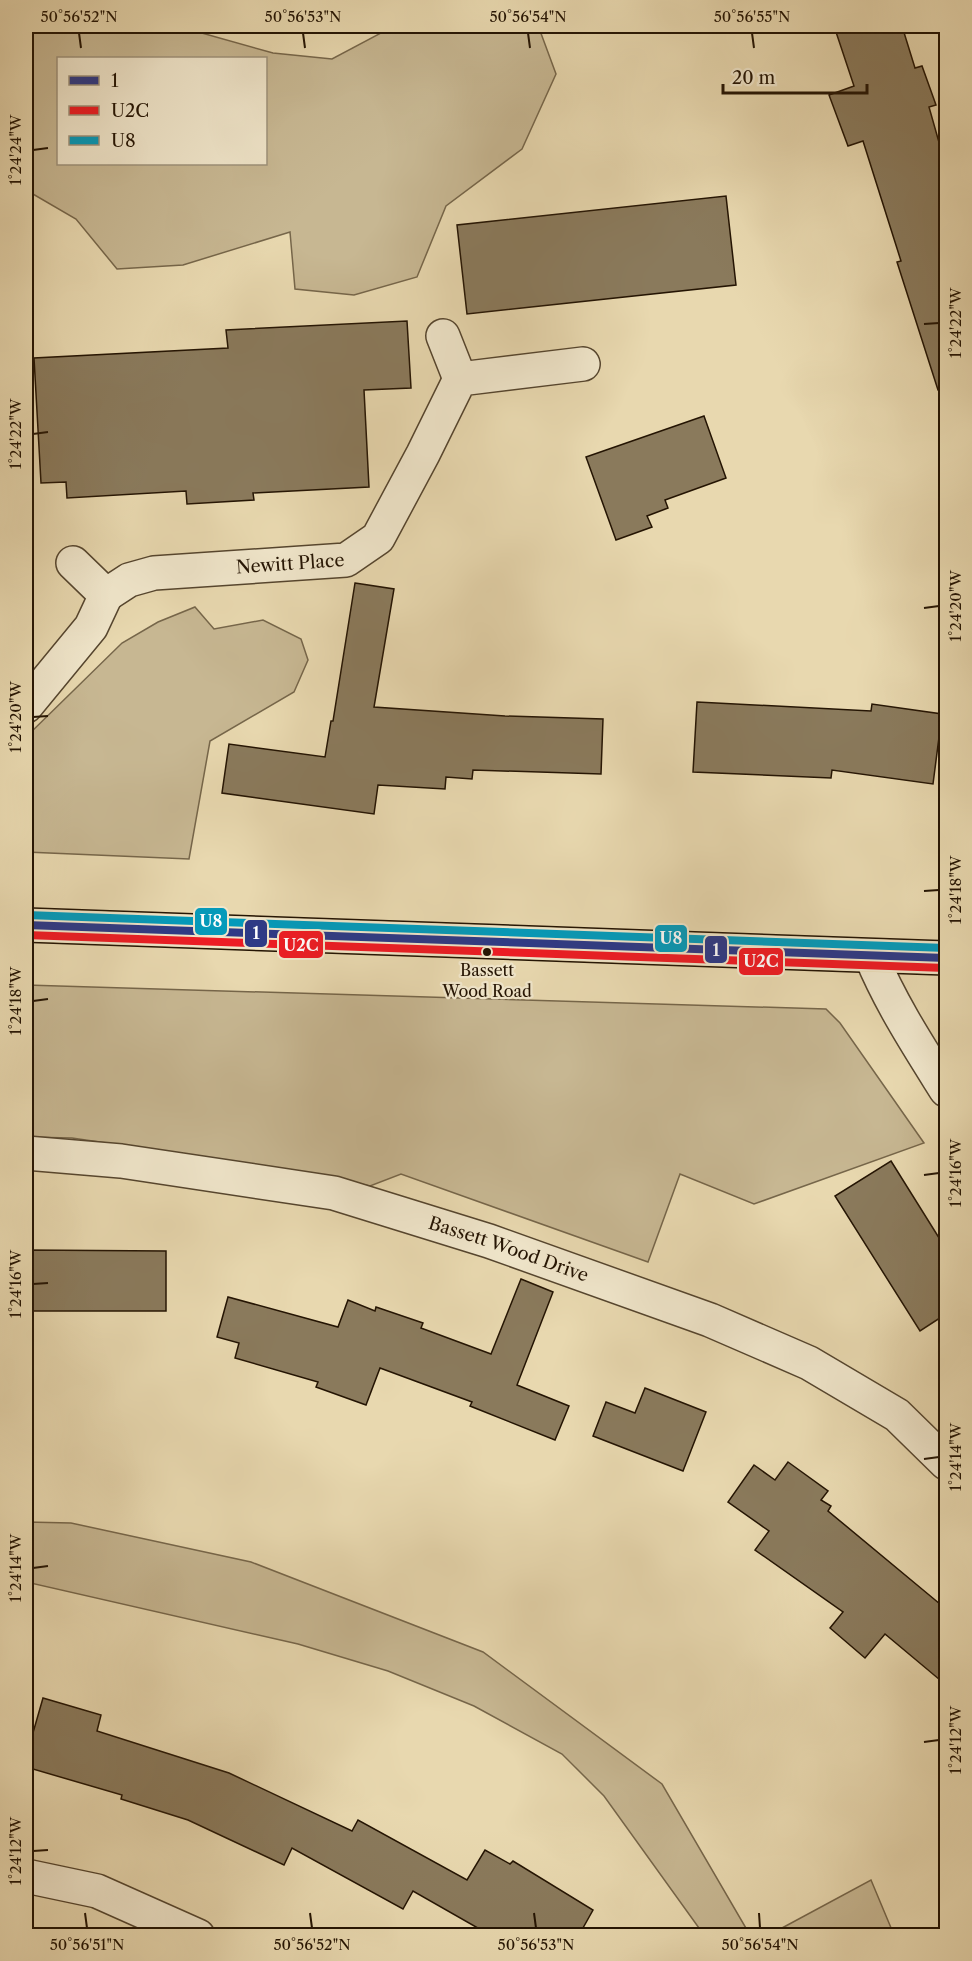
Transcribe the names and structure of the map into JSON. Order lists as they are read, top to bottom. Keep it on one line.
{"streets":{"street":["Newitt Place","Bassett Wood Drive"]},"places":["Bassett Wood Road"],"lines":["transit line U8","transit line 1","transit line U2C"],"legend":["1","U2C","U8"],"scale_bar":"20 m","coordinates":["50°56'52\"N","50°56'53\"N","50°56'54\"N","50°56'55\"N","1°24'24\"W","1°24'22\"W","1°24'20\"W","1°24'18\"W","1°24'16\"W","1°24'14\"W","1°24'12\"W","50°56'51\"N"]}
